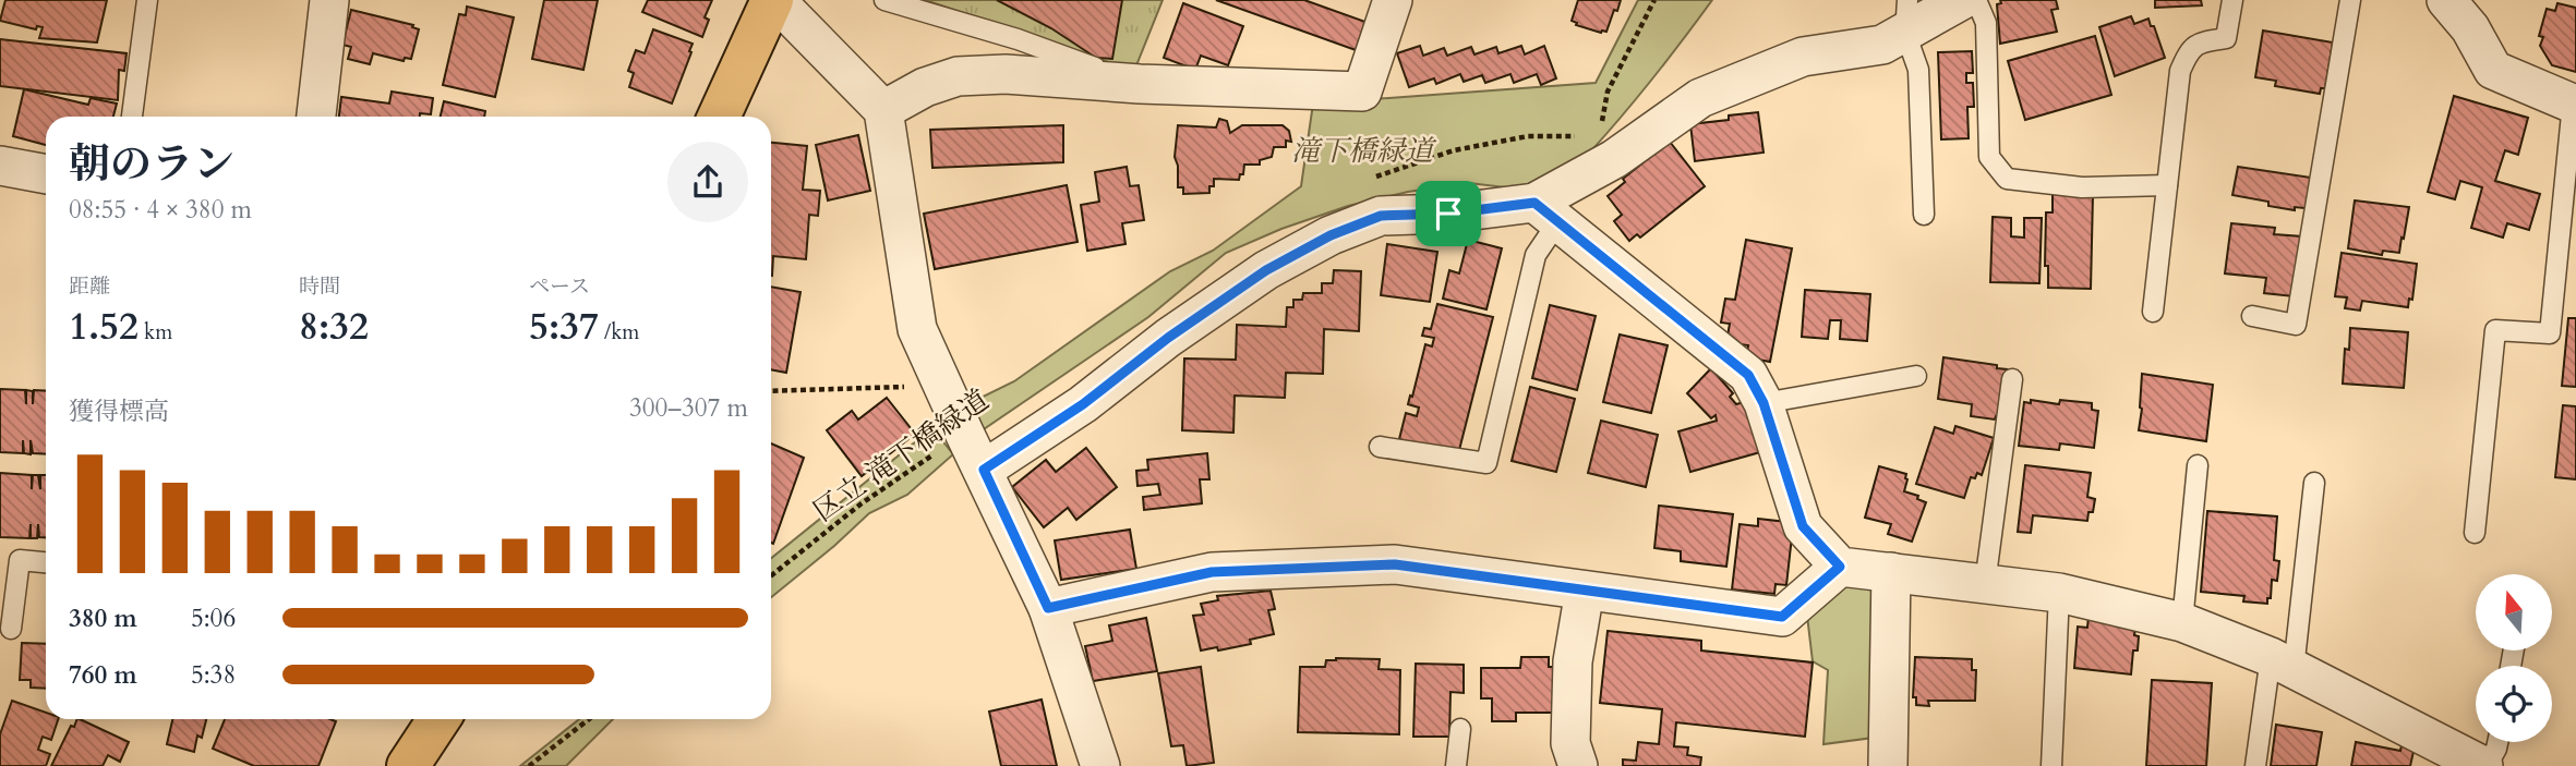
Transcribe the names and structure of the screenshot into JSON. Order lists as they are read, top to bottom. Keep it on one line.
{"streets":{"path":["区立 滝下橋緑道"]},"parks":["滝下橋緑道"],"north":"top","page":{"heading":["朝のラン","08:55 · 4 × 380 m"],"stats":[["距離","1.52 km"],["時間","8:32"],["ペース","5:37 /km"]],"chart":["獲得標高","300–307 m"],"list":[{"name":"380 m","note":"5:06"},{"name":"760 m","note":"5:38"}]}}
